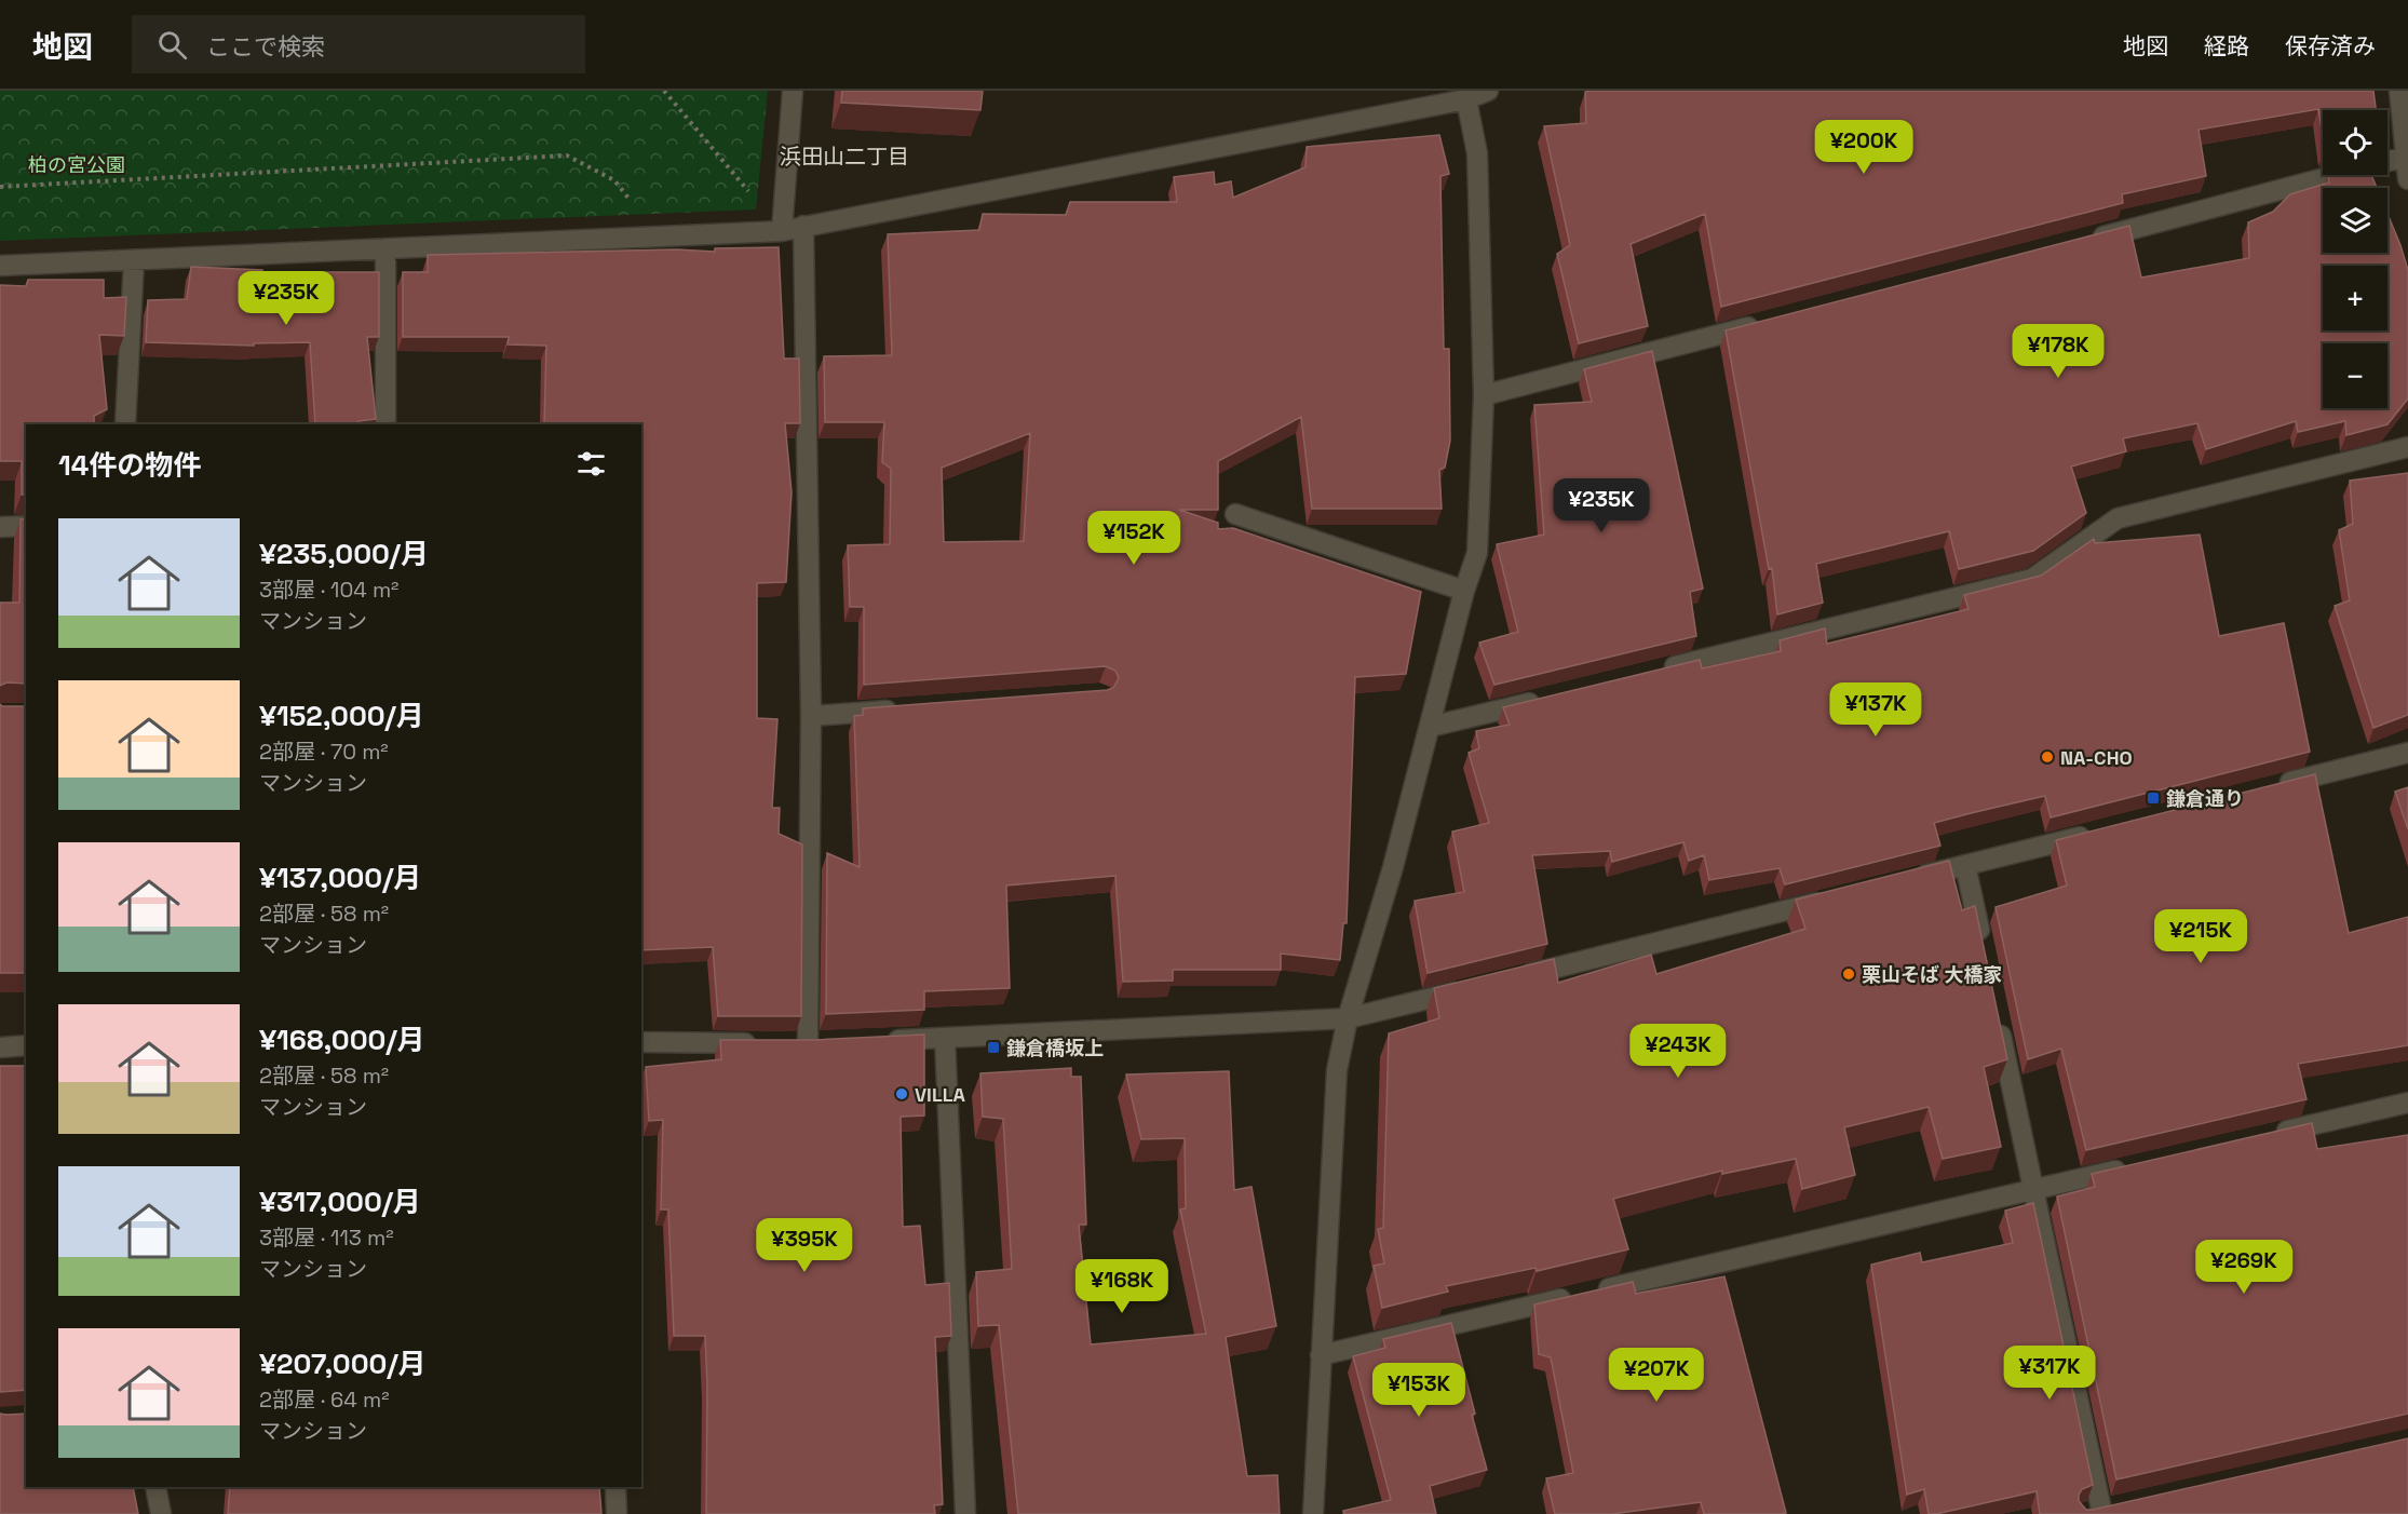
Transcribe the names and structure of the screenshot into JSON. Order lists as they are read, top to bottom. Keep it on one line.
{"districts":["浜田山二丁目"],"parks":["柏の宮公園"],"places":{"other":["NA-CHO","栗山そば 大橋家","VILLA"],"transit":["鎌倉通り","鎌倉橋坂上"]},"page":{"header":"地図","search":"ここで検索","nav":["地図","経路","保存済み"],"map_buttons":["+","−"],"price":["¥200K","¥235K","¥178K","¥235K","¥152K","¥137K","¥215K","¥243K","¥395K","¥269K","¥168K","¥317K","¥207K","¥153K"],"heading":"14件の物件","list":[{"name":"¥235,000/月","note":"3部屋 · 104 m² · マンション"},{"name":"¥152,000/月","note":"2部屋 · 70 m² · マンション"},{"name":"¥137,000/月","note":"2部屋 · 58 m² · マンション"},{"name":"¥168,000/月","note":"2部屋 · 58 m² · マンション"},{"name":"¥317,000/月","note":"3部屋 · 113 m² · マンション"},{"name":"¥207,000/月","note":"2部屋 · 64 m² · マンション"}]}}
